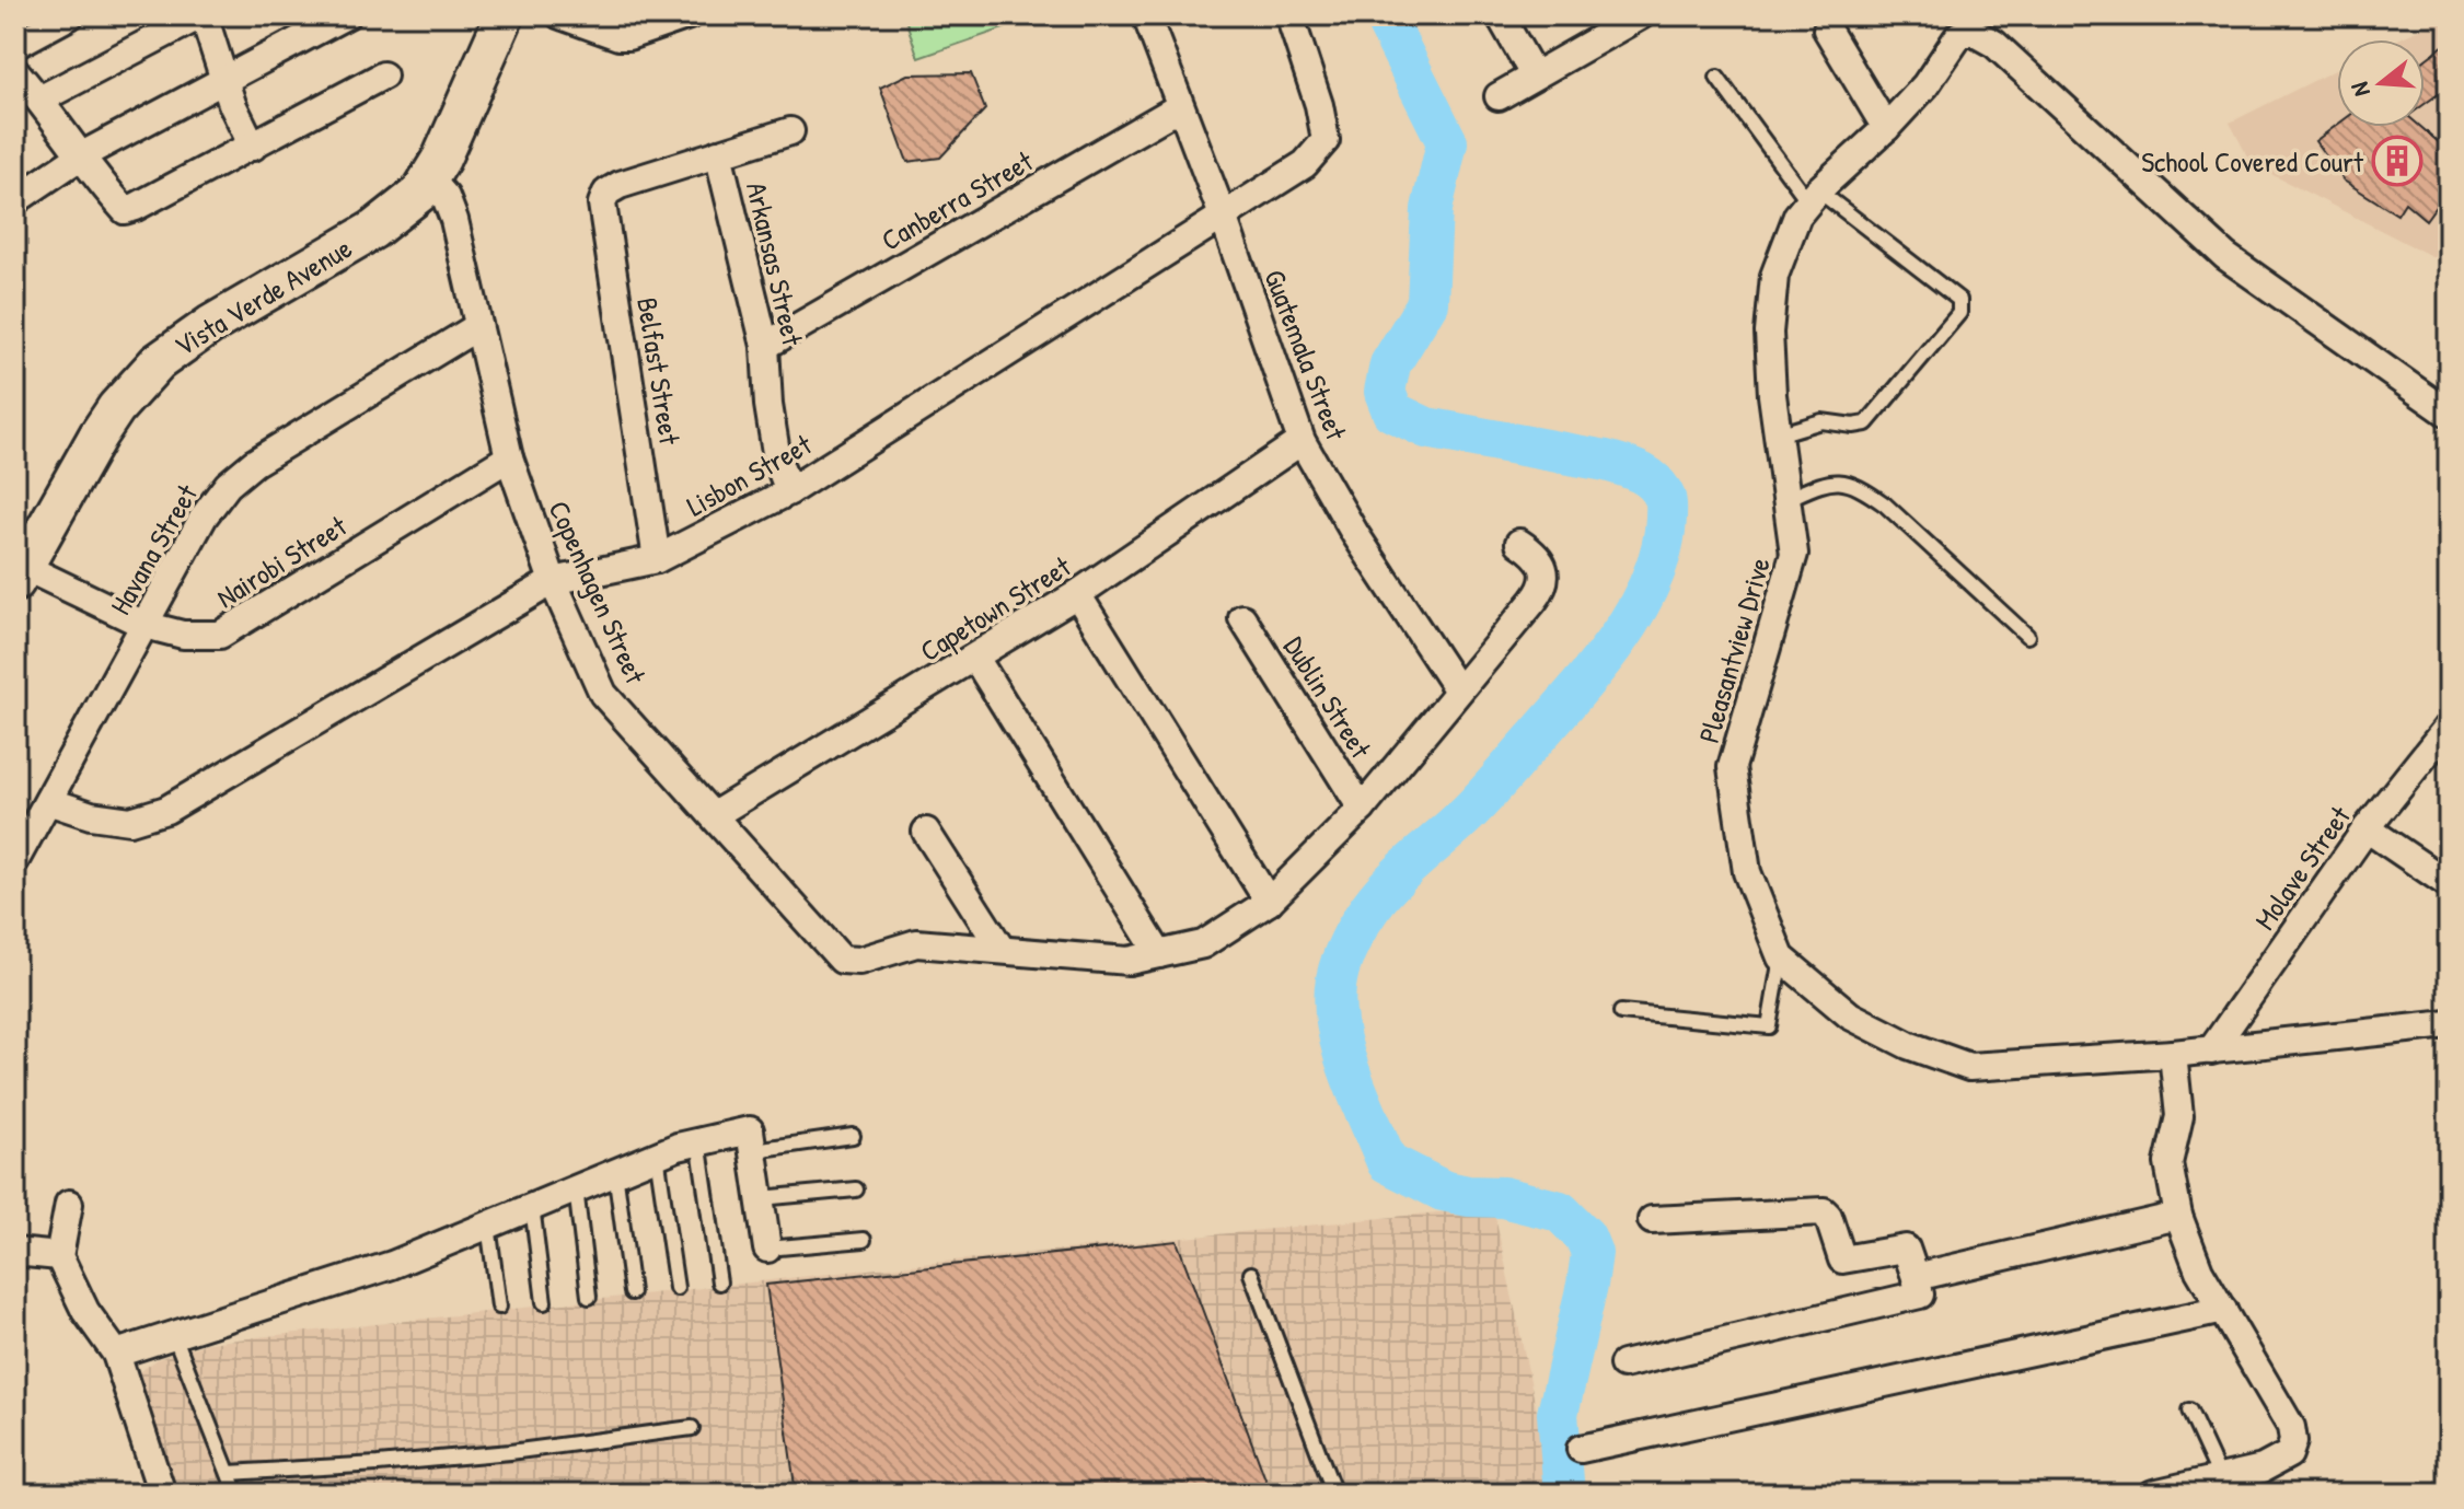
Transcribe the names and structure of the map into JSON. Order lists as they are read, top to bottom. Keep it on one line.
{"streets":{"street":["Canberra Street","Arkansas Street","Vista Verde Avenue","Guatemala Street","Belfast Street","Lisbon Street","Havana Street","Nairobi Street","Copenhagen Street","Capetown Street","Pleasantview Drive","Dublin Street","Molave Street"]},"crossings":[["Canberra Street","Arkansas Street"],["Canberra Street","Guatemala Street"],["Arkansas Street","Belfast Street"],["Arkansas Street","Lisbon Street"],["Vista Verde Avenue","Nairobi Street"],["Vista Verde Avenue","Copenhagen Street"],["Guatemala Street","Lisbon Street"],["Guatemala Street","Capetown Street"],["Belfast Street","Lisbon Street"],["Lisbon Street","Havana Street"],["Lisbon Street","Copenhagen Street"],["Havana Street","Nairobi Street"],["Havana Street","Copenhagen Street"],["Nairobi Street","Copenhagen Street"],["Copenhagen Street","Capetown Street"],["Pleasantview Drive","Molave Street"]],"places":{"building":["School Covered Court"]},"north":"left"}
